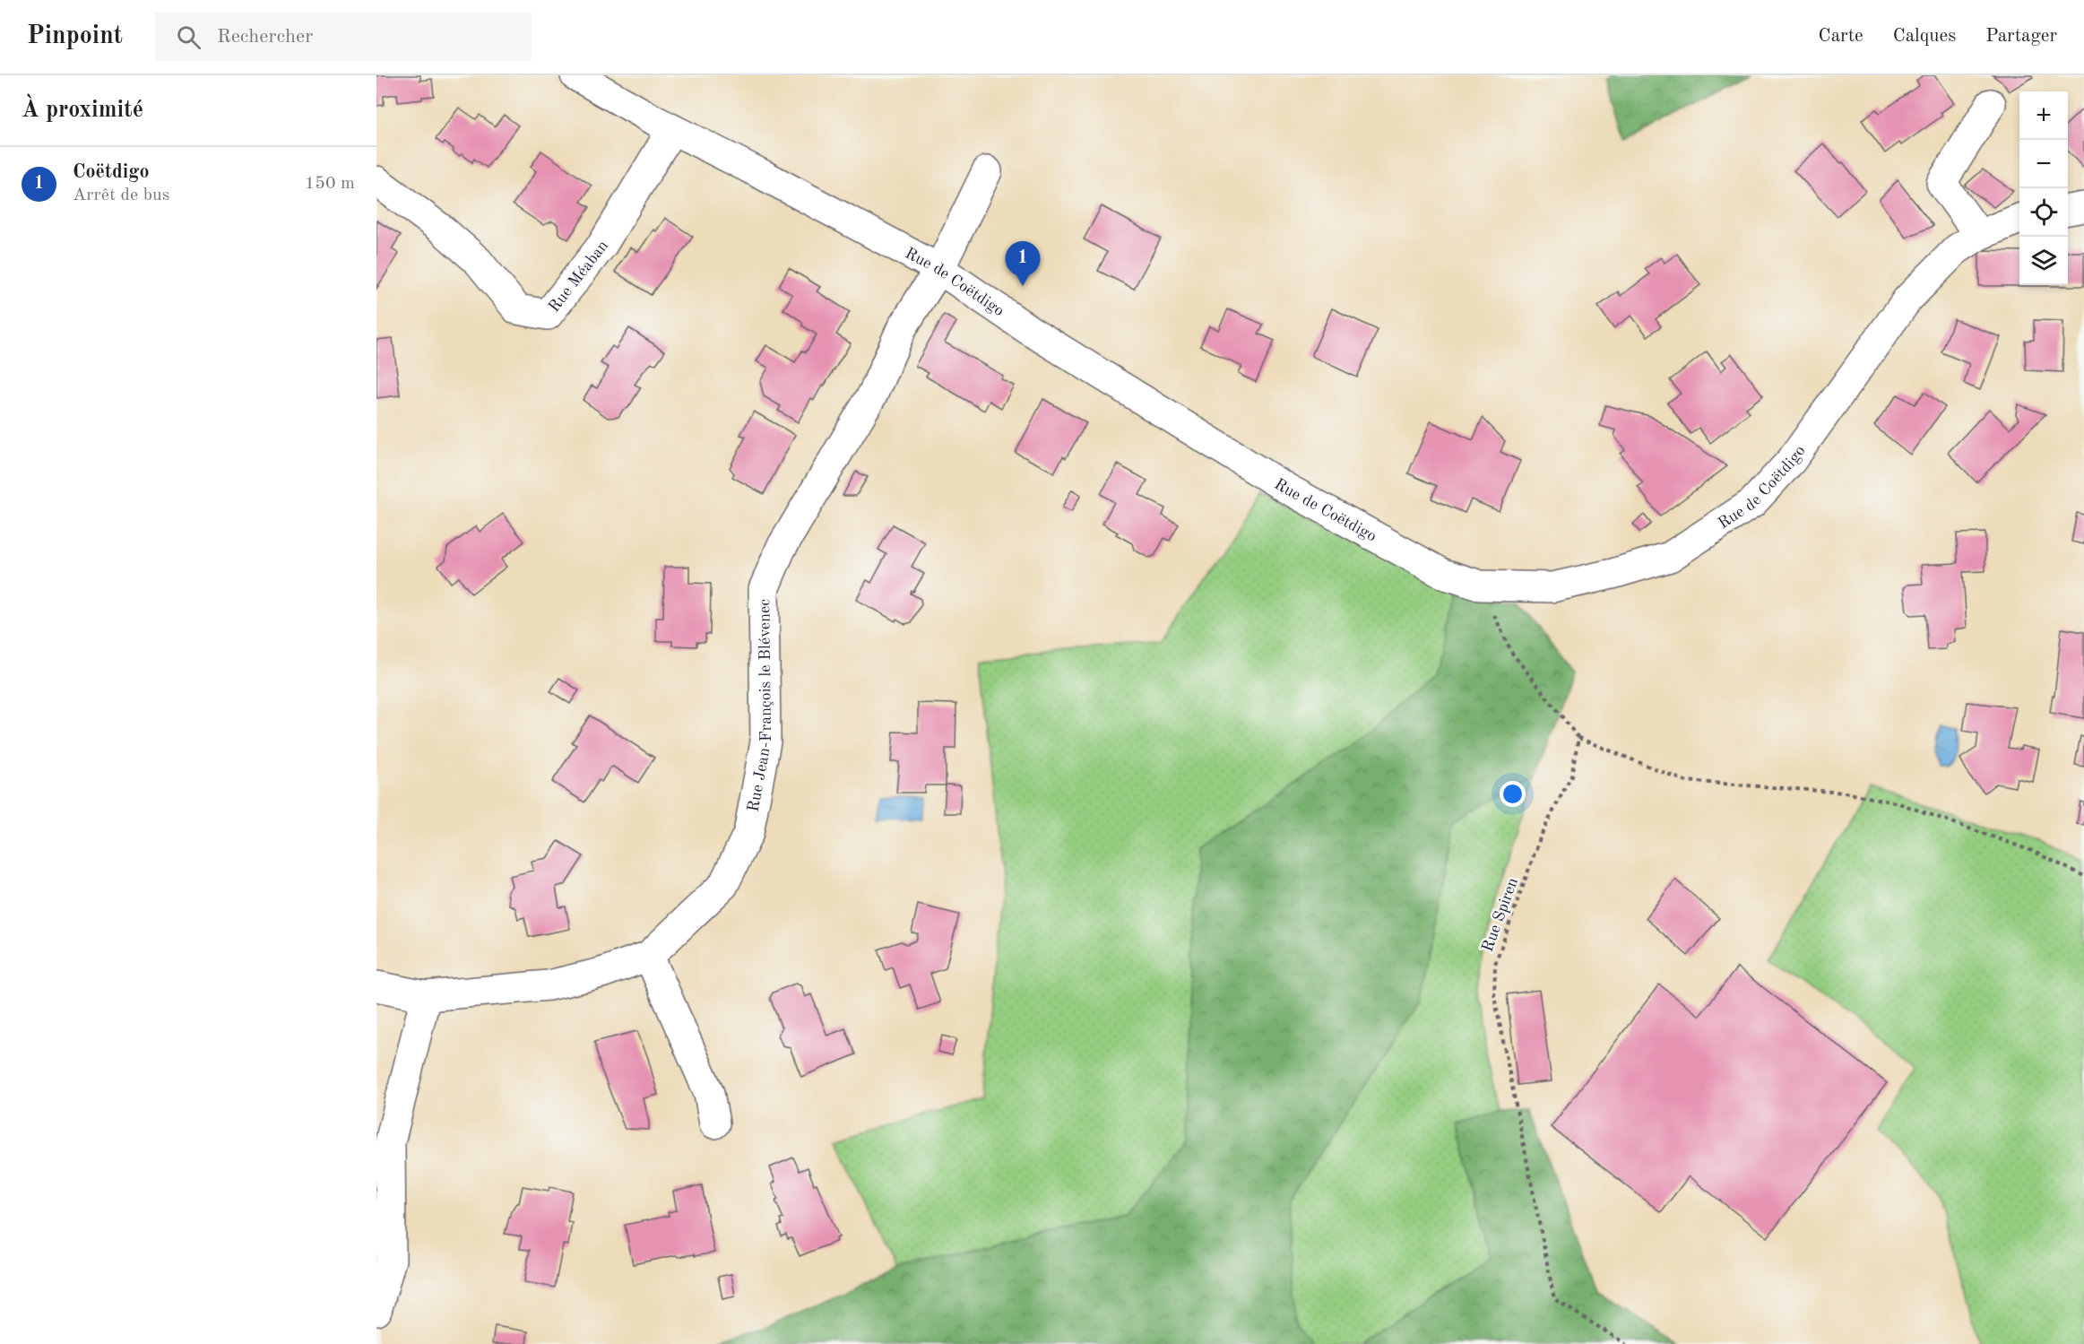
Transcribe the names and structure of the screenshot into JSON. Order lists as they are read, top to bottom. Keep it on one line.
{"streets":{"street":["Rue Méaban","Rue de Coëtdigo","Rue Jean-François le Blévenec"],"path":["Rue Spiren"]},"crossings":[["Rue Méaban","Rue de Coëtdigo"],["Rue de Coëtdigo","Rue Jean-François le Blévenec"]],"page":{"header":"Pinpoint","search":"Rechercher","nav":["Carte","Calques","Partager"],"heading":"À proximité","map_buttons":["+","−"],"list":[{"mark":"1","name":"Coëtdigo","note":"Arrêt de bus","value":"150 m"}],"pins":"1"}}
